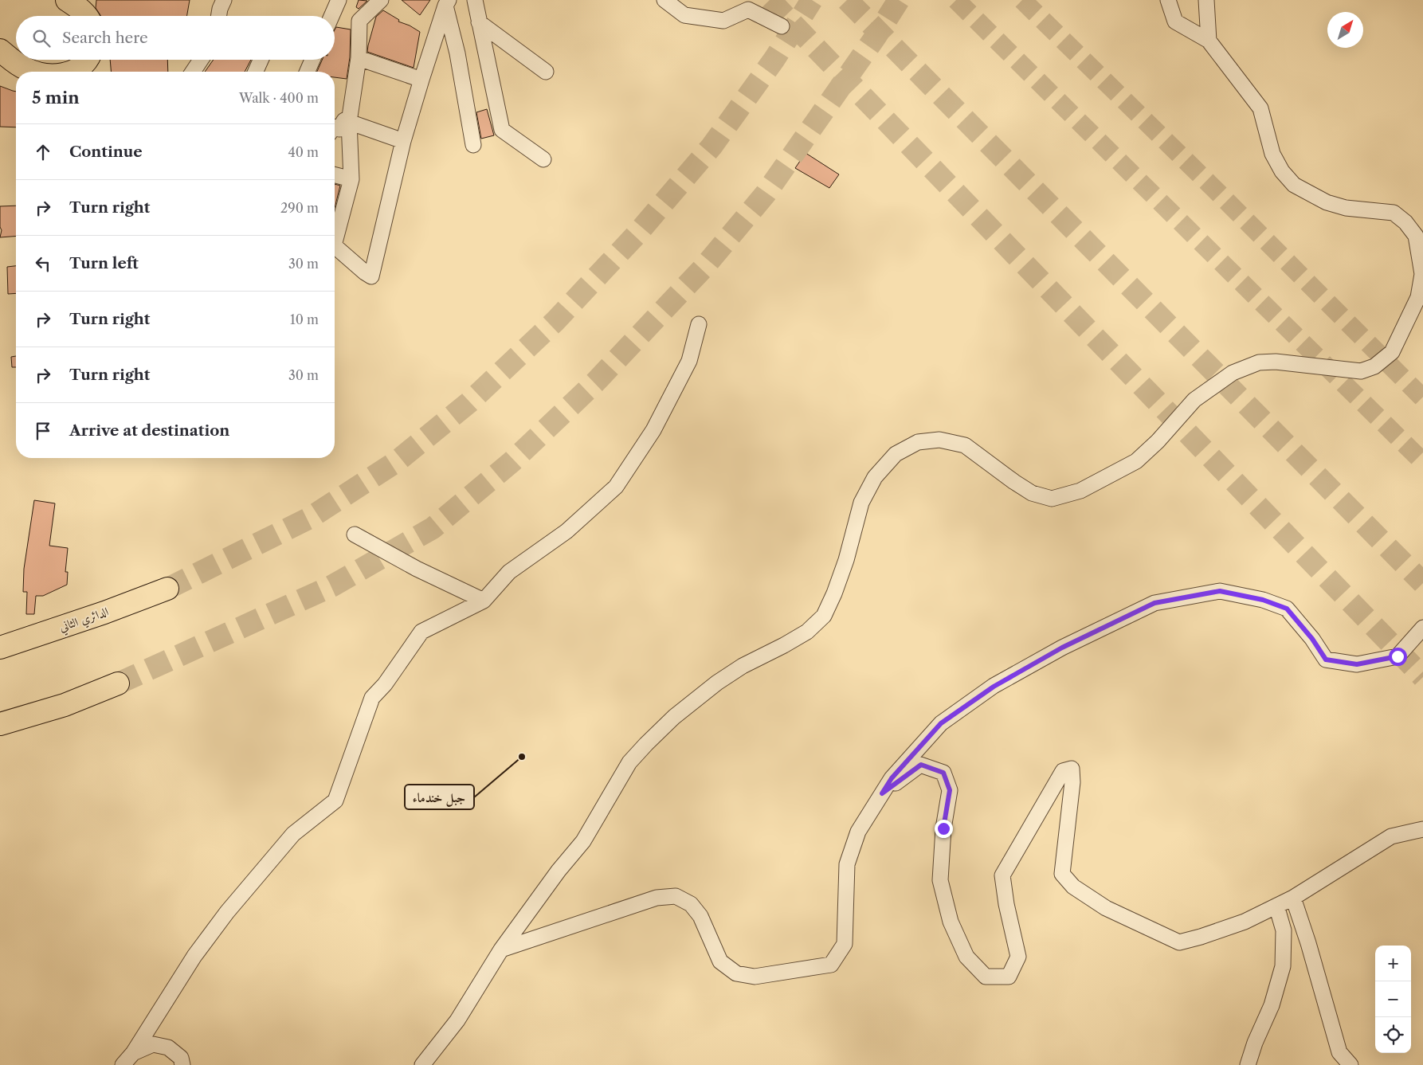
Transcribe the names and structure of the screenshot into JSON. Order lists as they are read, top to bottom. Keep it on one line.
{"streets":{"highway":["الدائري الثاني"]},"places":["جبل خندماء"],"north":"top right","page":{"search":"Search here","heading":["5 min","Walk · 400 m"],"list":[["Continue","40 m"],["Turn right","290 m"],["Turn left","30 m"],["Turn right","10 m"],["Turn right","30 m"],"Arrive at destination"],"map_buttons":["+","−"]}}
